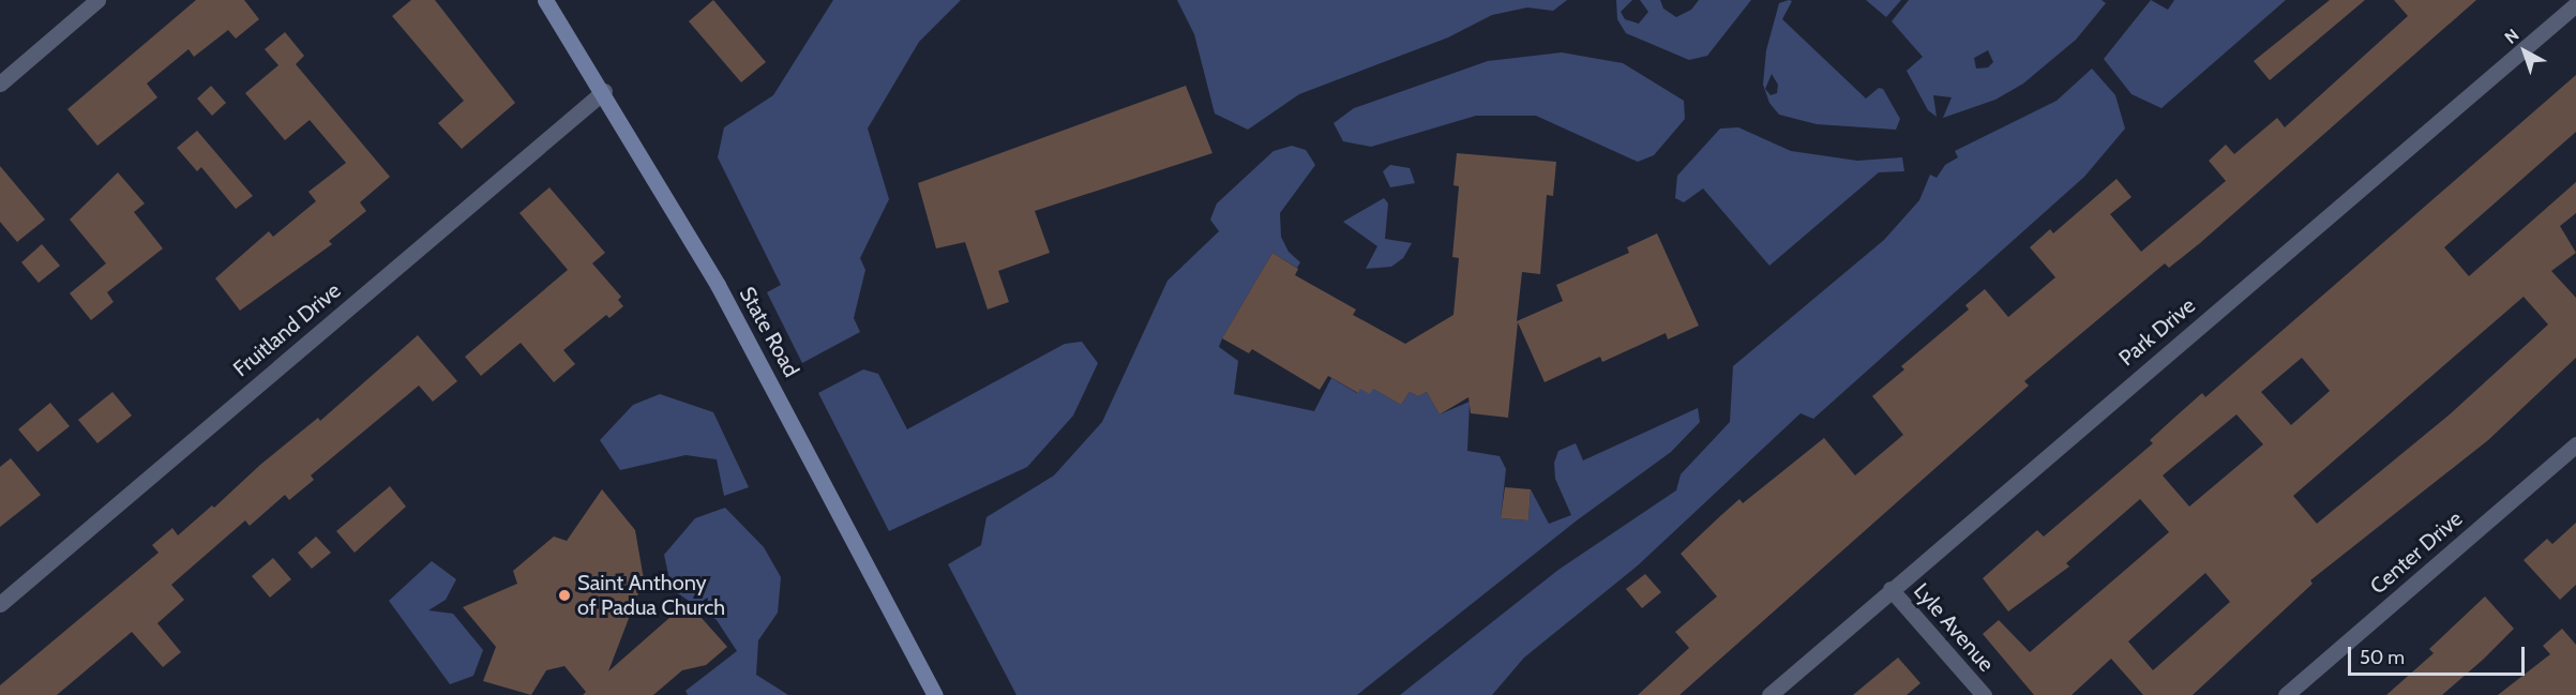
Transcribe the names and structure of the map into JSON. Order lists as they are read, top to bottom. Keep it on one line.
{"streets":{"main road":["State Road"],"street":["Fruitland Drive","Park Drive","Center Drive","Lyle Avenue"]},"crossings":[["Fruitland Drive","State Road"],["Park Drive","Lyle Avenue"]],"places":["Saint Anthony of Padua Church"],"scale_bar":"50 m","north":"top left"}
